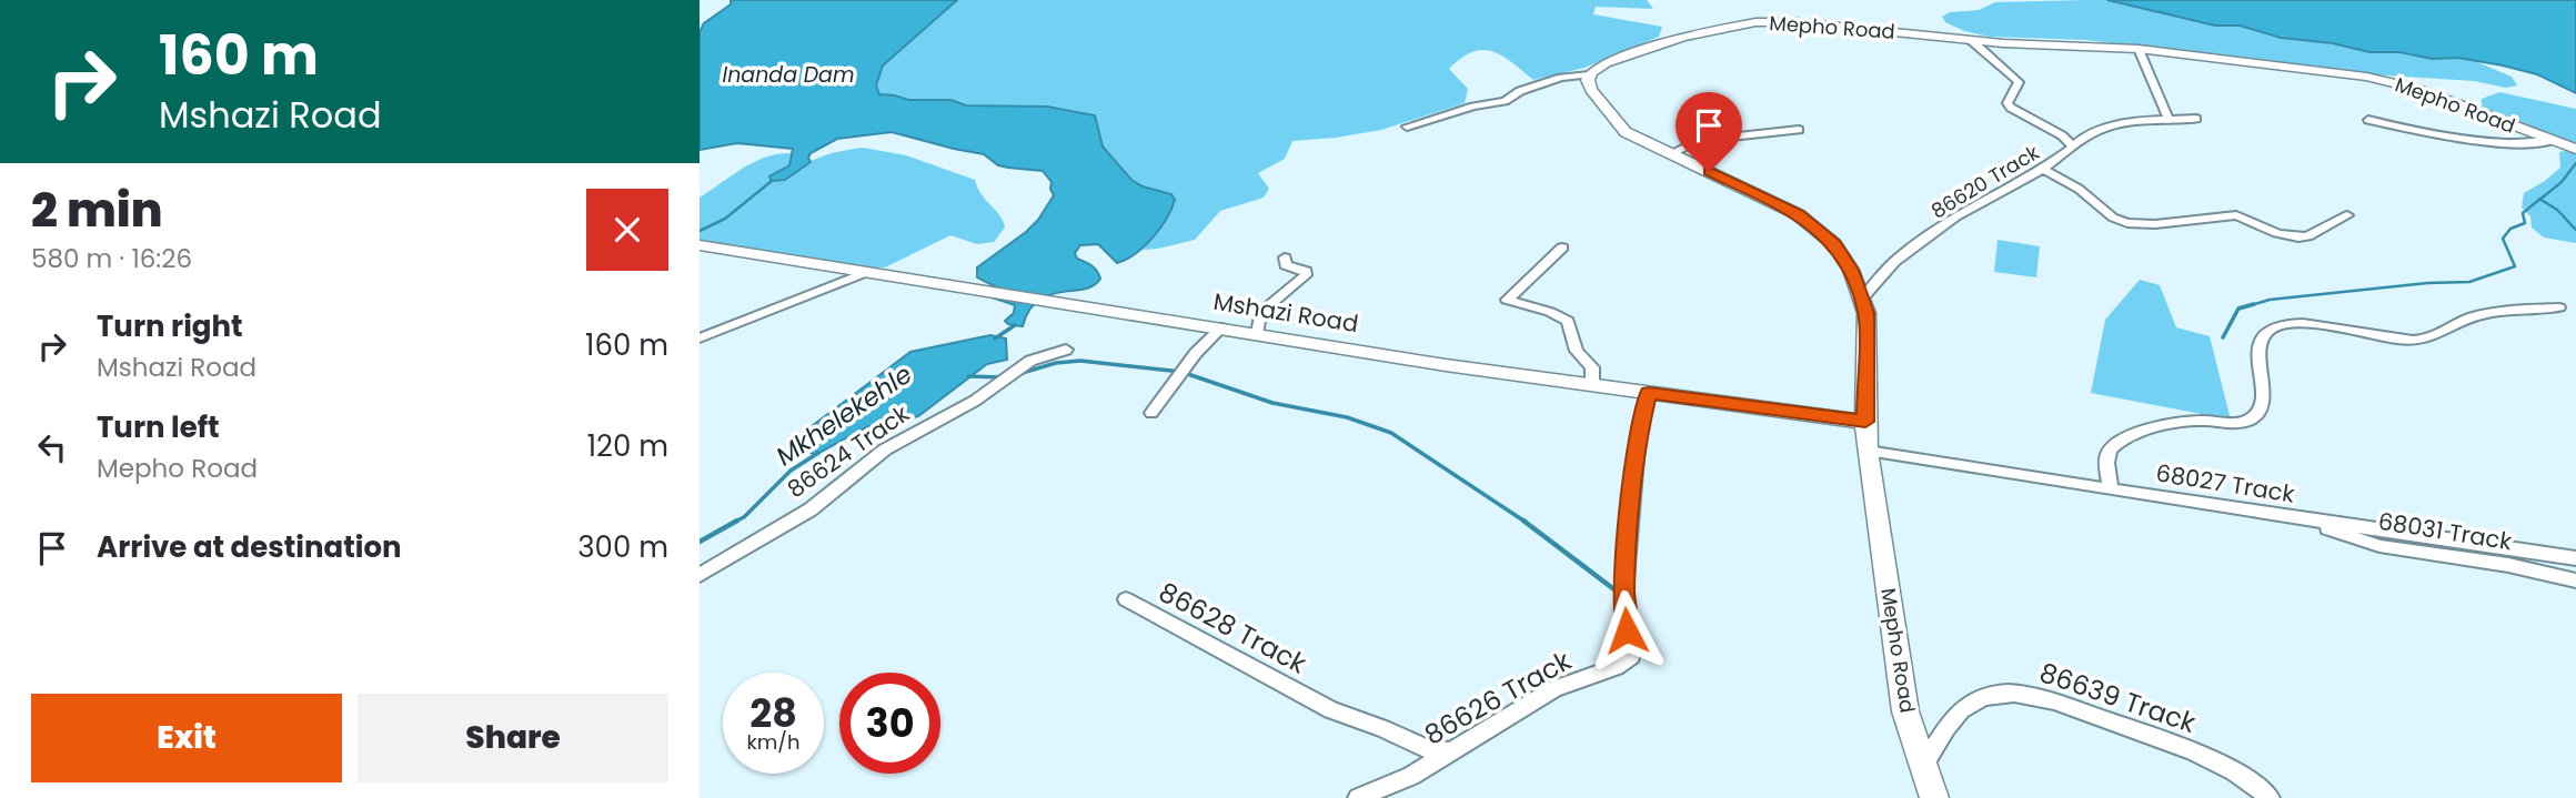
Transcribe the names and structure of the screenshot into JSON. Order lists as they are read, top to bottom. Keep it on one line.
{"streets":{"street":["Mepho Road","86620 Track","Mshazi Road","86624 Track","68027 Track","68031 Track","86628 Track","86626 Track","86639 Track"]},"crossings":[["Mepho Road","86620 Track"],["Mepho Road","Mshazi Road"],["Mepho Road","68027 Track"],["Mepho Road","86639 Track"],["Mshazi Road","86626 Track"],["68027 Track","68031 Track"]],"water":["Inanda Dam","Mkhelekehle"],"page":{"turn":["160 m","Mshazi Road"],"heading":["2 min","580 m · 16:26"],"list":[{"name":"Turn right","note":"Mshazi Road","value":"160 m"},{"name":"Turn left","note":"Mepho Road","value":"120 m"},{"name":"Arrive at destination","value":"300 m"}],"speed":"28 km/h","limit":"30","buttons":["Exit","Share"]}}
